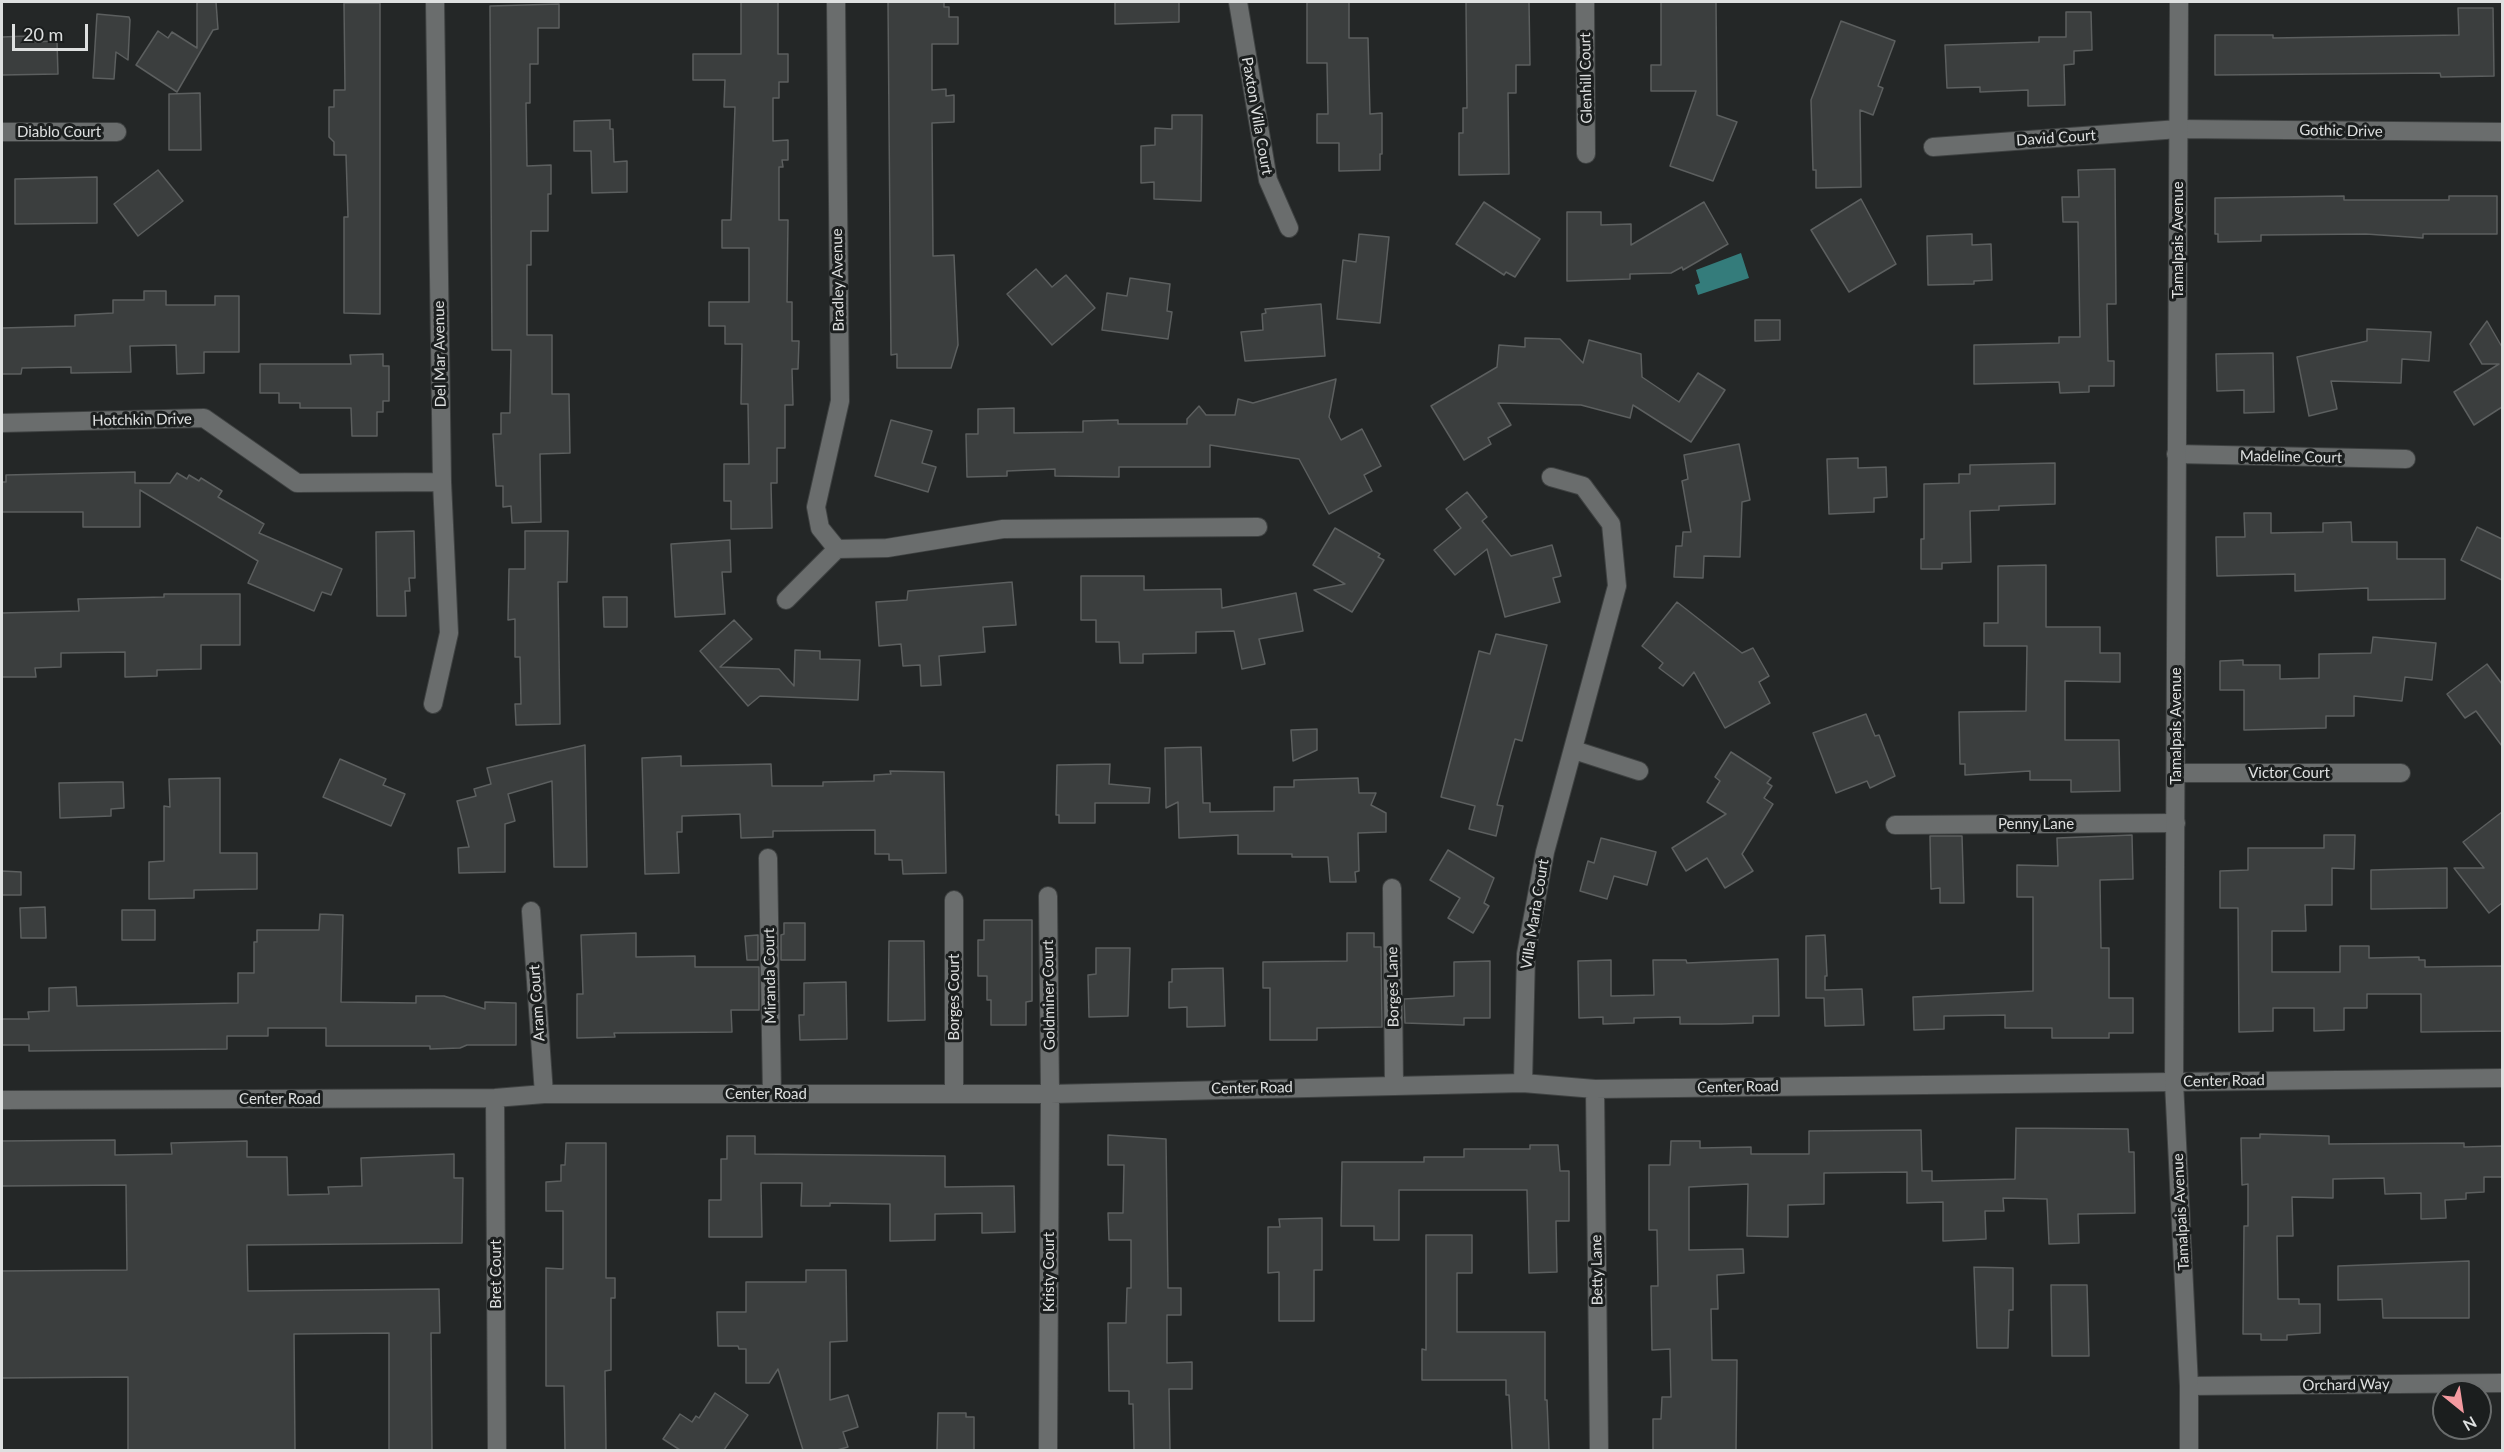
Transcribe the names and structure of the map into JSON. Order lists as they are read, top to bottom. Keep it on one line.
{"streets":{"street":["Glenhill Court","Paxton Villa Court","Gothic Drive","Diablo Court","David Court","Tamalpais Avenue","Bradley Avenue","Del Mar Avenue","Hotchkin Drive","Madeline Court","Victor Court","Penny Lane","Villa Maria Court","Miranda Court","Borges Lane","Goldminer Court","Borges Court","Aram Court","Center Road","Betty Lane","Kristy Court","Bret Court","Orchard Way"]},"crossings":[["Gothic Drive","David Court"],["Gothic Drive","Tamalpais Avenue"],["David Court","Tamalpais Avenue"],["Tamalpais Avenue","Madeline Court"],["Tamalpais Avenue","Victor Court"],["Tamalpais Avenue","Penny Lane"],["Tamalpais Avenue","Center Road"],["Tamalpais Avenue","Orchard Way"],["Del Mar Avenue","Hotchkin Drive"],["Villa Maria Court","Center Road"],["Miranda Court","Center Road"],["Borges Lane","Center Road"],["Goldminer Court","Center Road"],["Goldminer Court","Kristy Court"],["Borges Court","Center Road"],["Aram Court","Center Road"],["Center Road","Betty Lane"],["Center Road","Kristy Court"],["Center Road","Bret Court"]],"scale_bar":"20 m","north":"bottom right"}
